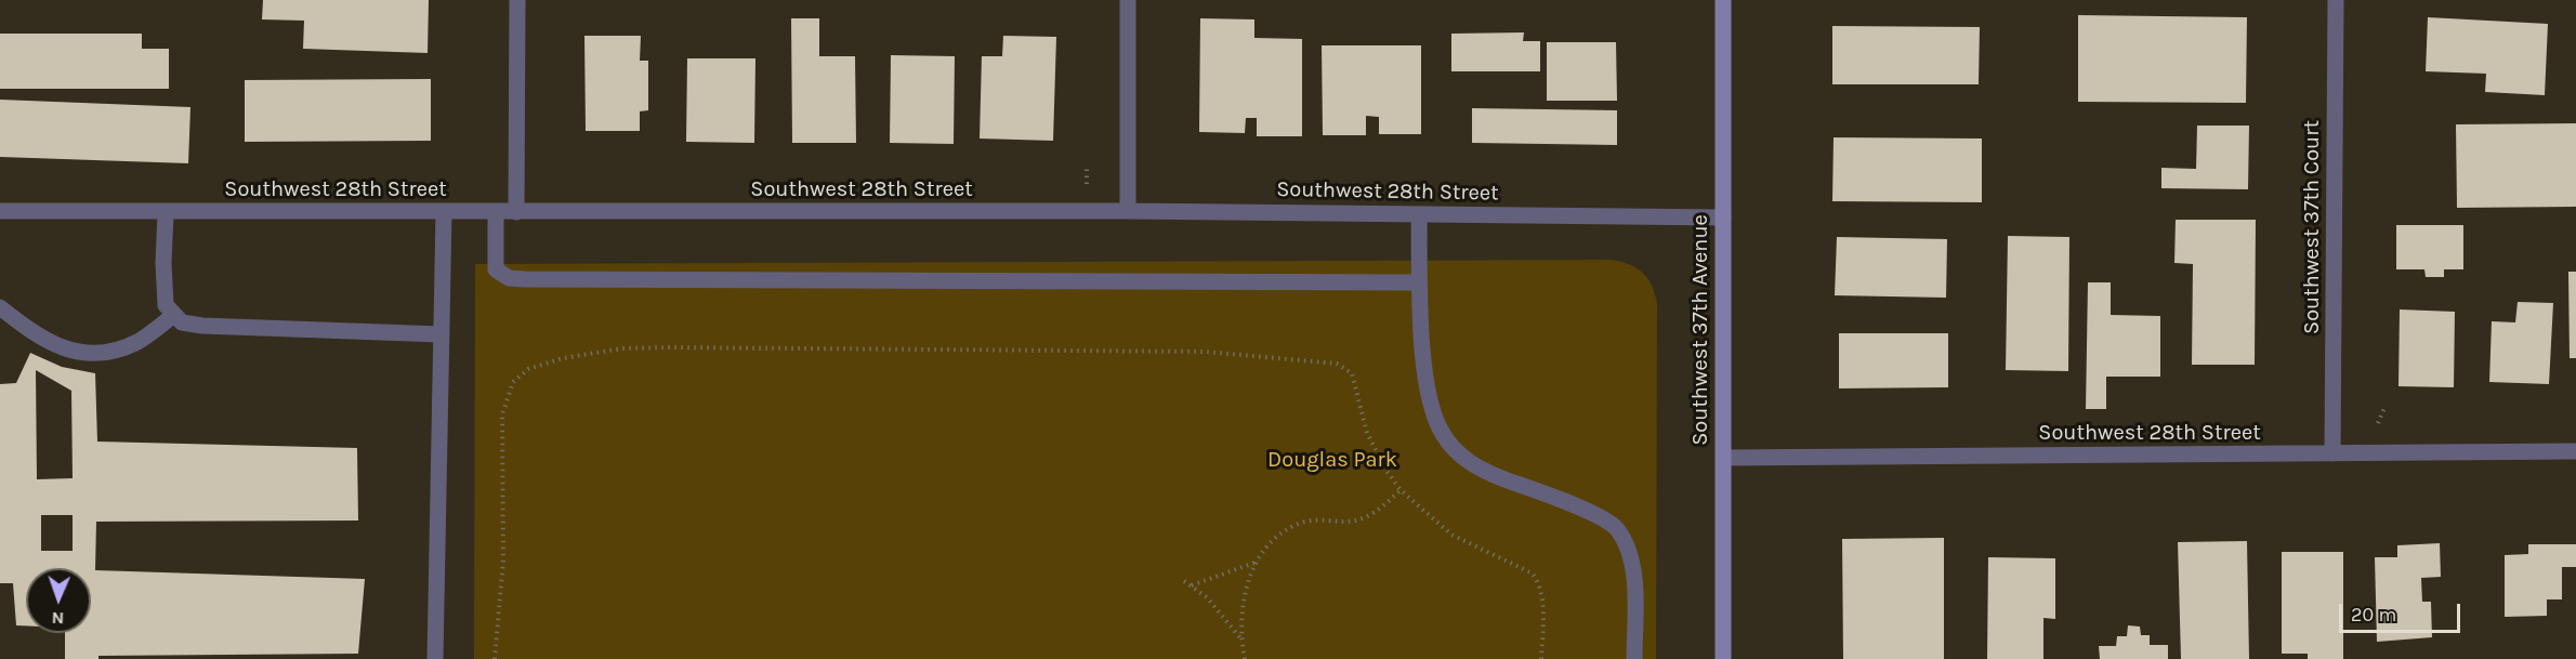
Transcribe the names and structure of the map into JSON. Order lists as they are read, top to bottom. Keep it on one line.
{"streets":{"main road":["Southwest 37th Avenue"],"street":["Southwest 28th Street","Southwest 37th Court"]},"crossings":[["Southwest 28th Street","Southwest 37th Court"],["Southwest 28th Street","Southwest 37th Avenue"]],"parks":["Douglas Park"],"scale_bar":"20 m","north":"bottom"}
